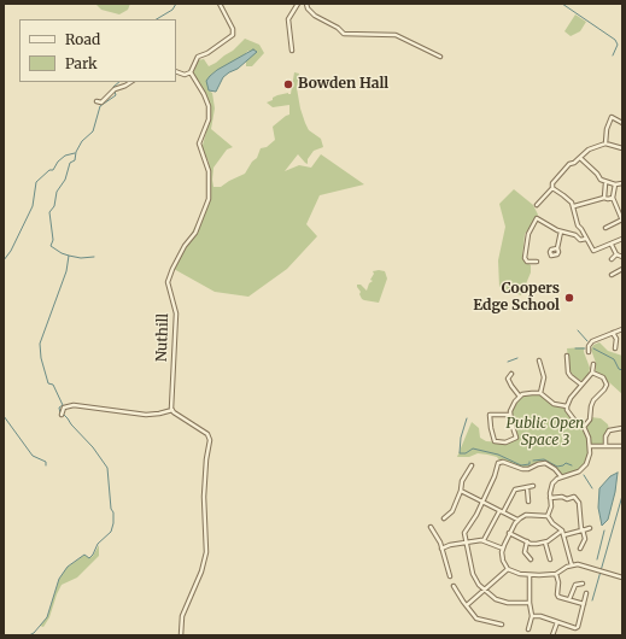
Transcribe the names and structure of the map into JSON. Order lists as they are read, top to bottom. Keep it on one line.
{"streets":{"street":["Nuthill"]},"parks":["Public Open Space 3"],"places":["Bowden Hall","Coopers Edge School"],"legend":["Road","Park"]}
